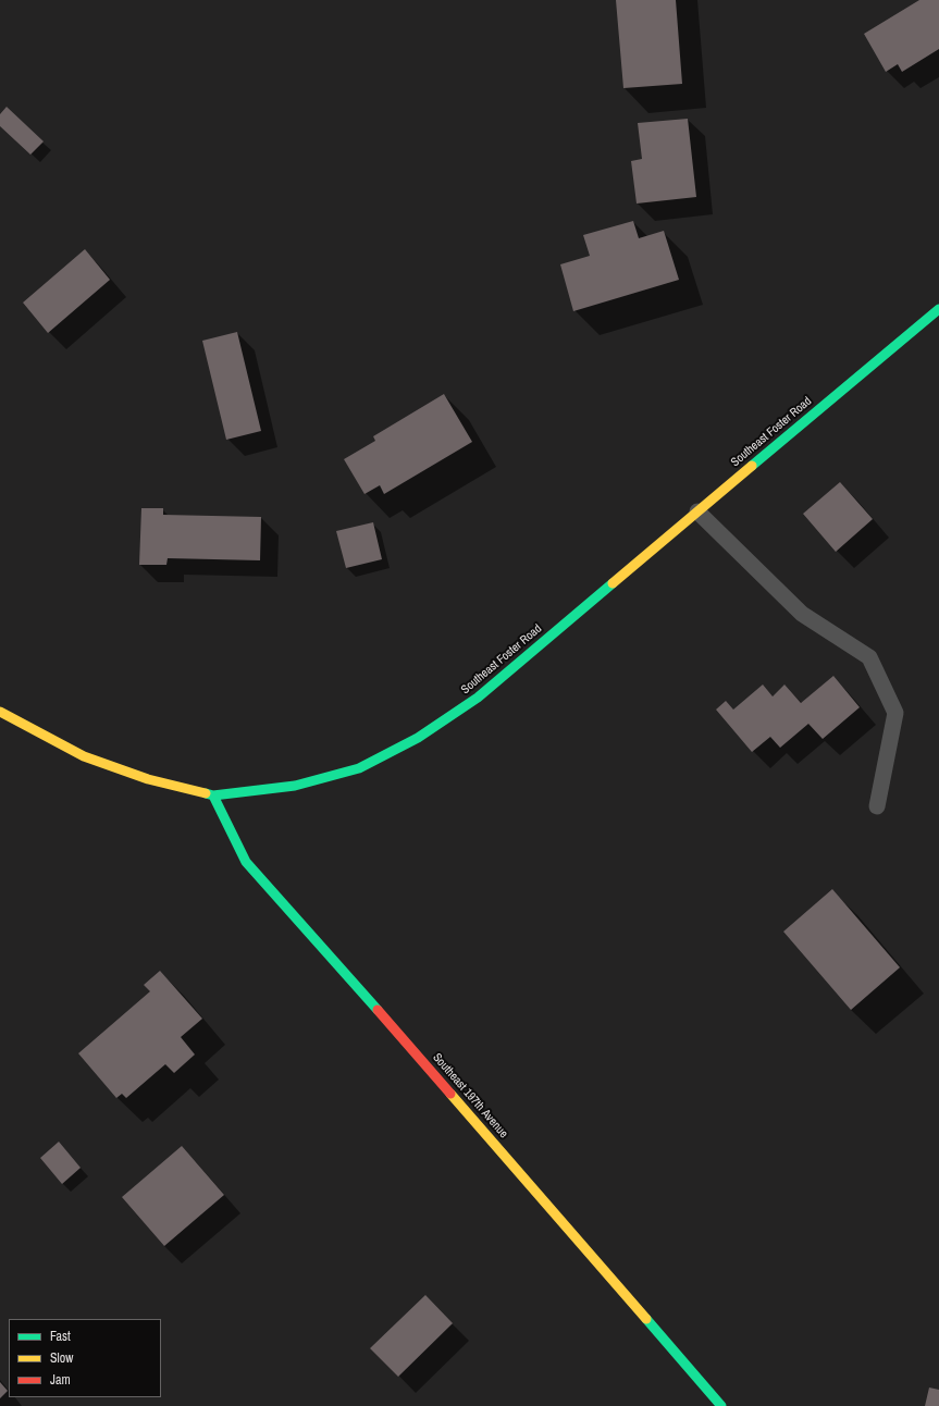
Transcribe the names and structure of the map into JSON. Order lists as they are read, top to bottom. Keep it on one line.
{"streets":{"main road":["Southeast Foster Road","Southeast 197th Avenue"]},"crossings":[["Southeast Foster Road","Southeast 197th Avenue"]],"legend":["Fast","Slow","Jam"]}
